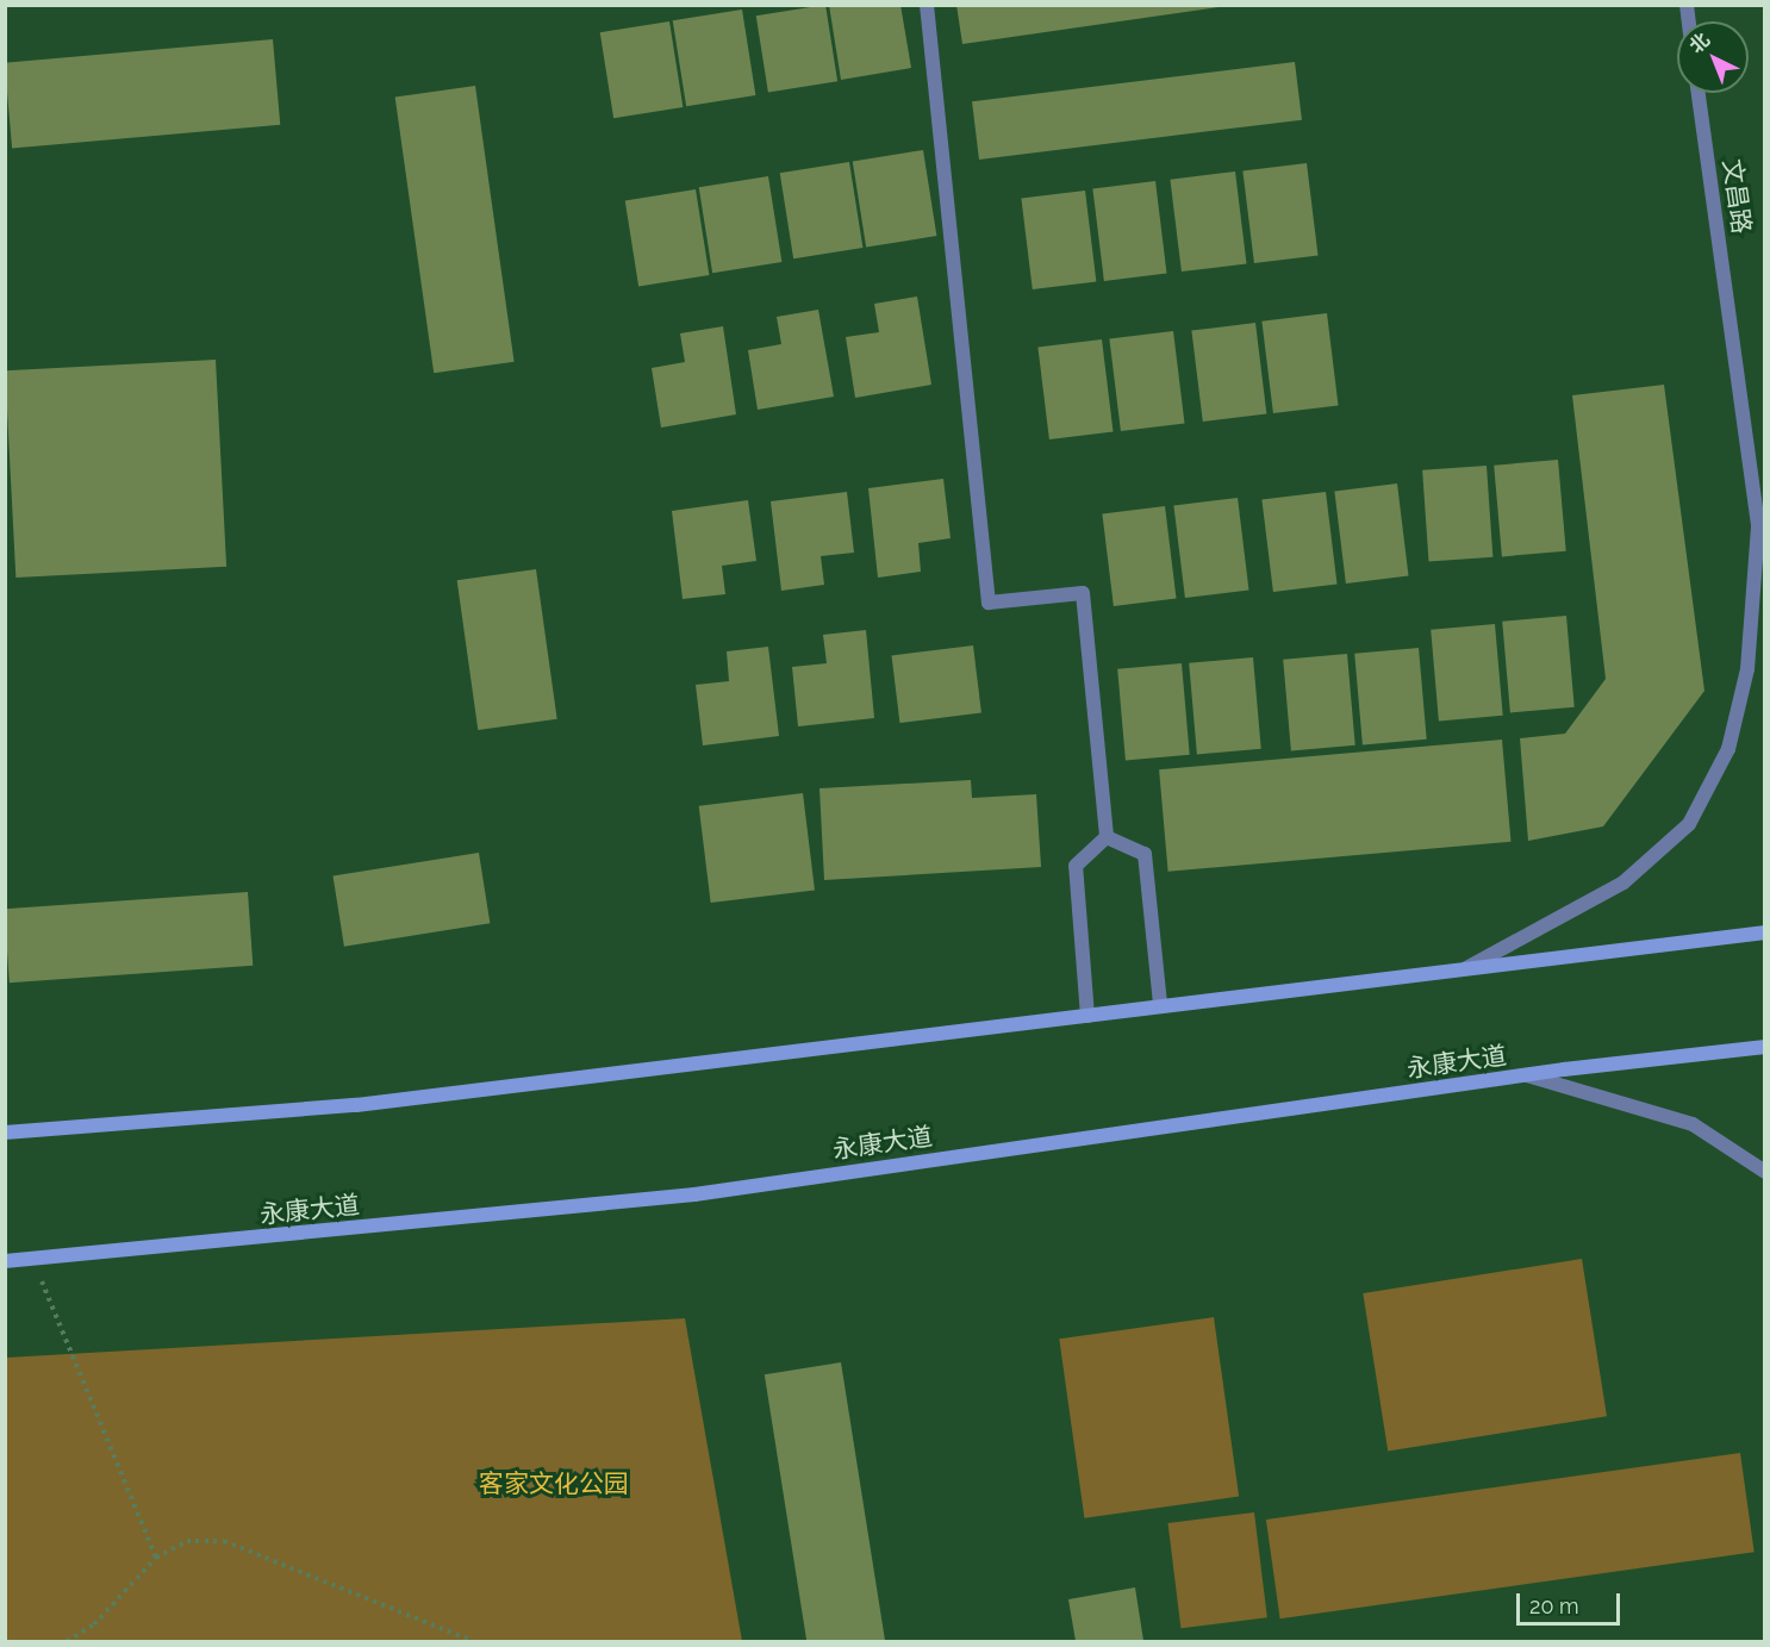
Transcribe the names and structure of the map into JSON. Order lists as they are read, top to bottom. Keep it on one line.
{"streets":{"main road":["永康大道"],"street":["文昌路"]},"parks":["客家文化公园"],"scale_bar":"20 m","north":"top left"}
